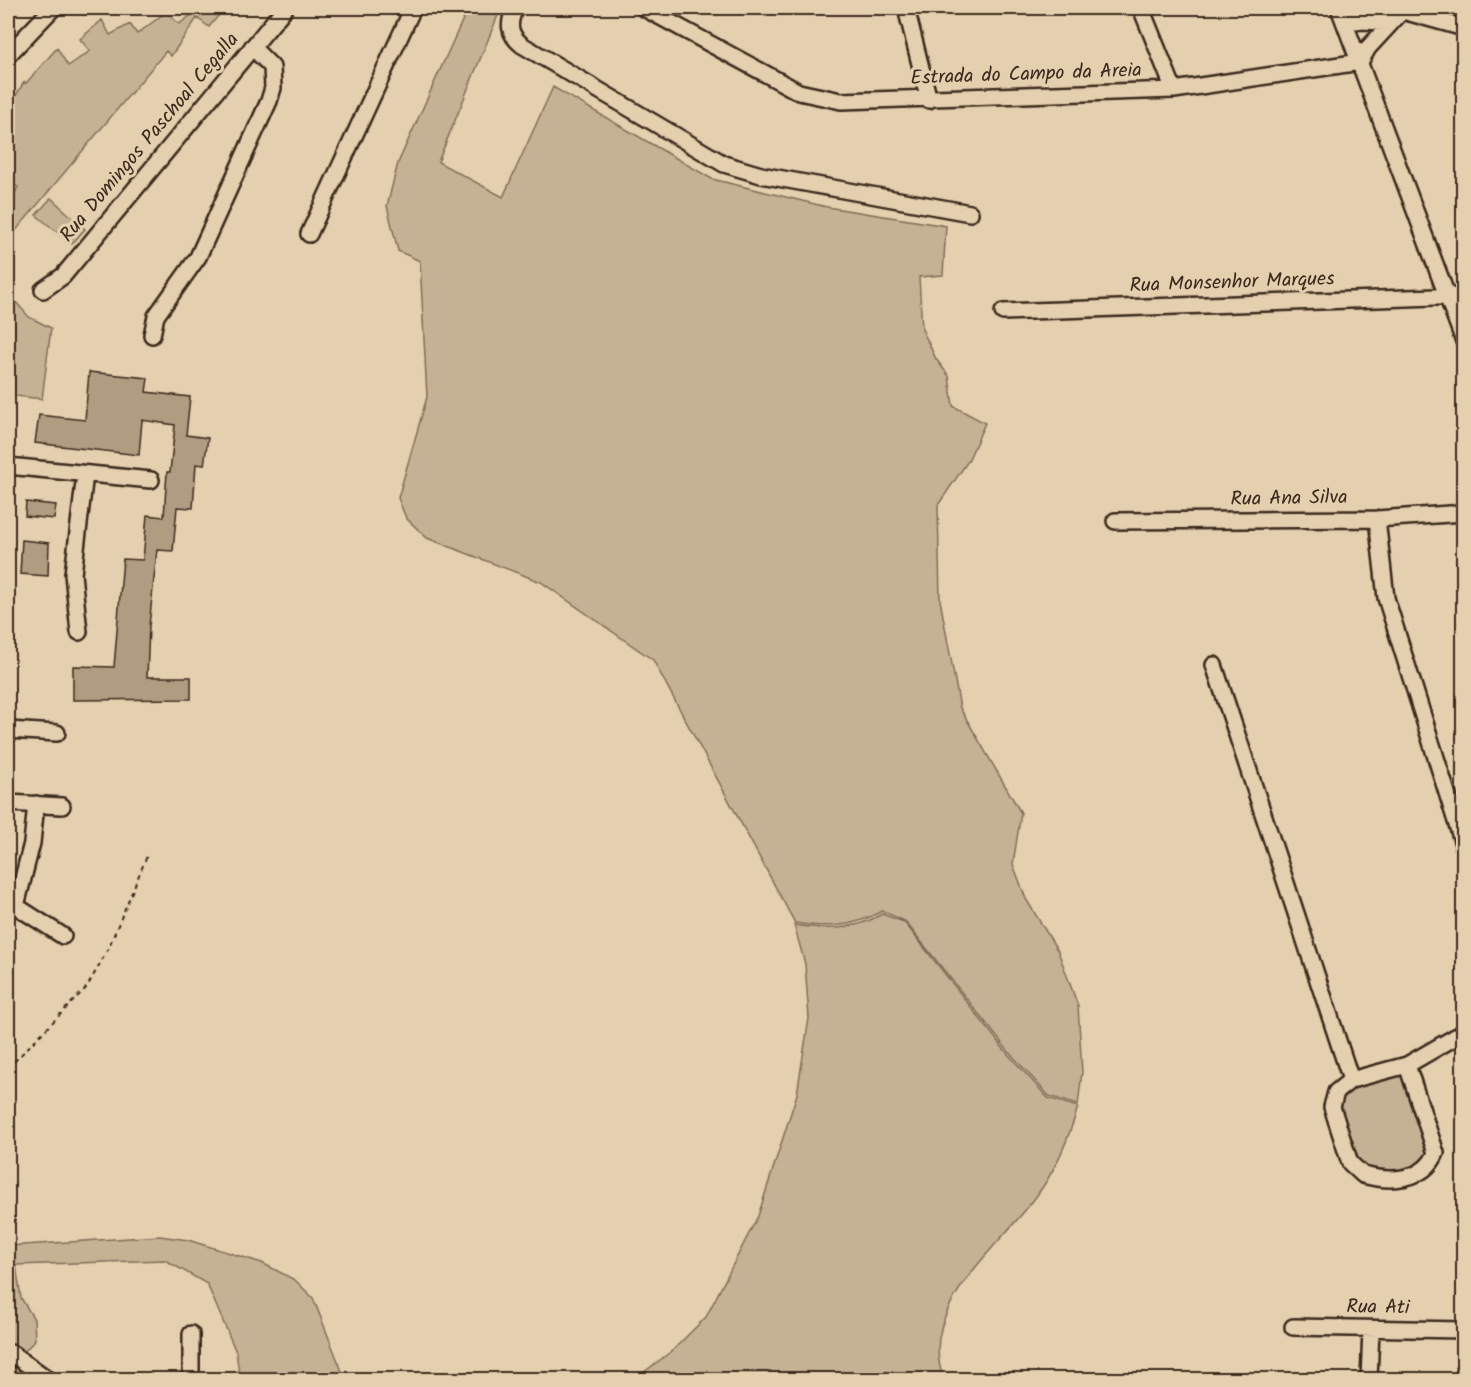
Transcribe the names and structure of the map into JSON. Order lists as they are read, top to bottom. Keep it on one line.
{"streets":{"street":["Estrada do Campo da Areia","Rua Domingos Paschoal Cegalla","Rua Monsenhor Marques","Rua Ana Silva","Rua Ati"]}}
